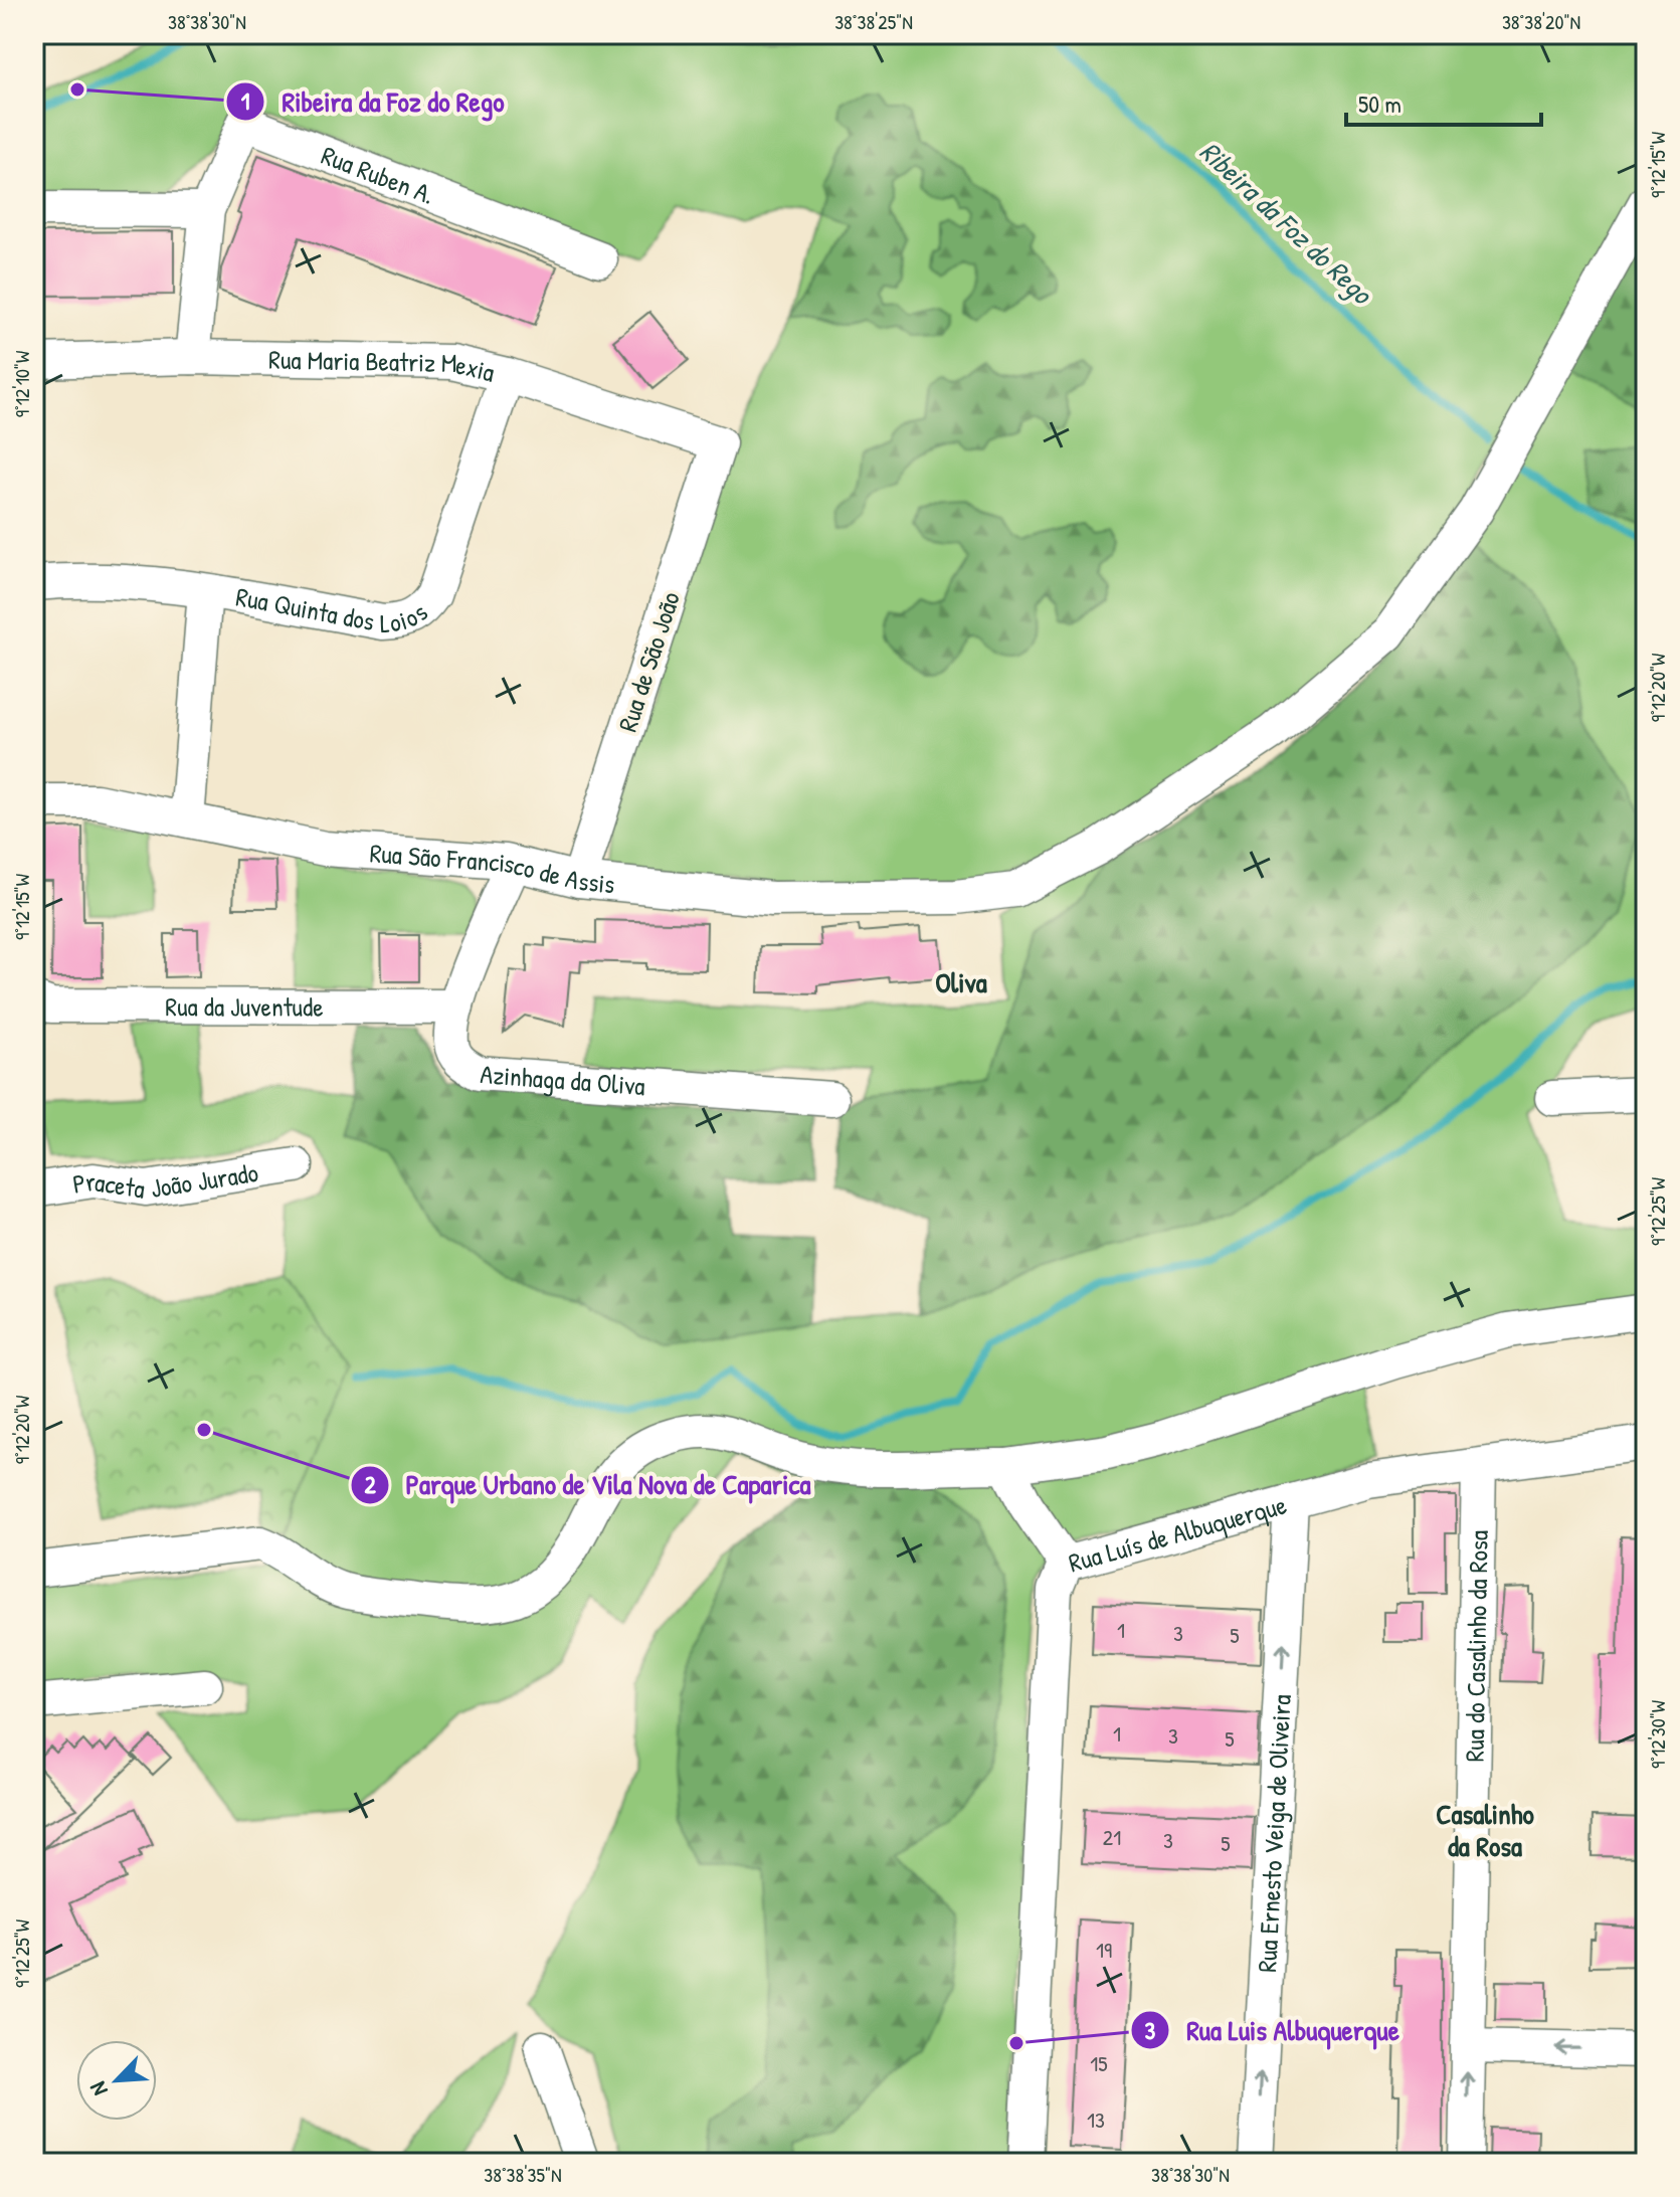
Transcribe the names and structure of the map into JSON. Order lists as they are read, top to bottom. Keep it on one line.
{"streets":{"street":["Rua Ruben A.","Rua Maria Beatriz Mexia","Rua Quinta dos Loios","Rua de São João","Rua São Francisco de Assis","Rua da Juventude","Azinhaga da Oliva","Praceta João Jurado","Rua Luís de Albuquerque","Rua do Casalinho da Rosa","Rua Ernesto Veiga de Oliveira"]},"crossings":[["Rua Ruben A.","Rua Maria Beatriz Mexia"],["Rua Maria Beatriz Mexia","Rua Quinta dos Loios"],["Rua Maria Beatriz Mexia","Rua de São João"],["Rua de São João","Rua São Francisco de Assis"],["Rua São Francisco de Assis","Azinhaga da Oliva"],["Rua da Juventude","Azinhaga da Oliva"],["Rua Luís de Albuquerque","Rua do Casalinho da Rosa"],["Rua Luís de Albuquerque","Rua Ernesto Veiga de Oliveira"]],"one_way":["Rua Ernesto Veiga de Oliveira"],"districts":["Oliva","Casalinho da Rosa"],"water":["Ribeira da Foz do Rego"],"places":["Ribeira da Foz do Rego","Parque Urbano de Vila Nova de Caparica","Rua Luis Albuquerque"],"house_numbers":["1","3","5","1","3","5","21","3","5","19","15","13"],"scale_bar":"50 m","north":"bottom left","coordinates":["38°38'30\"N","38°38'25\"N","38°38'20\"N","9°12'15\"W","9°12'10\"W","9°12'20\"W","9°12'25\"W","9°12'30\"W","38°38'35\"N"]}
